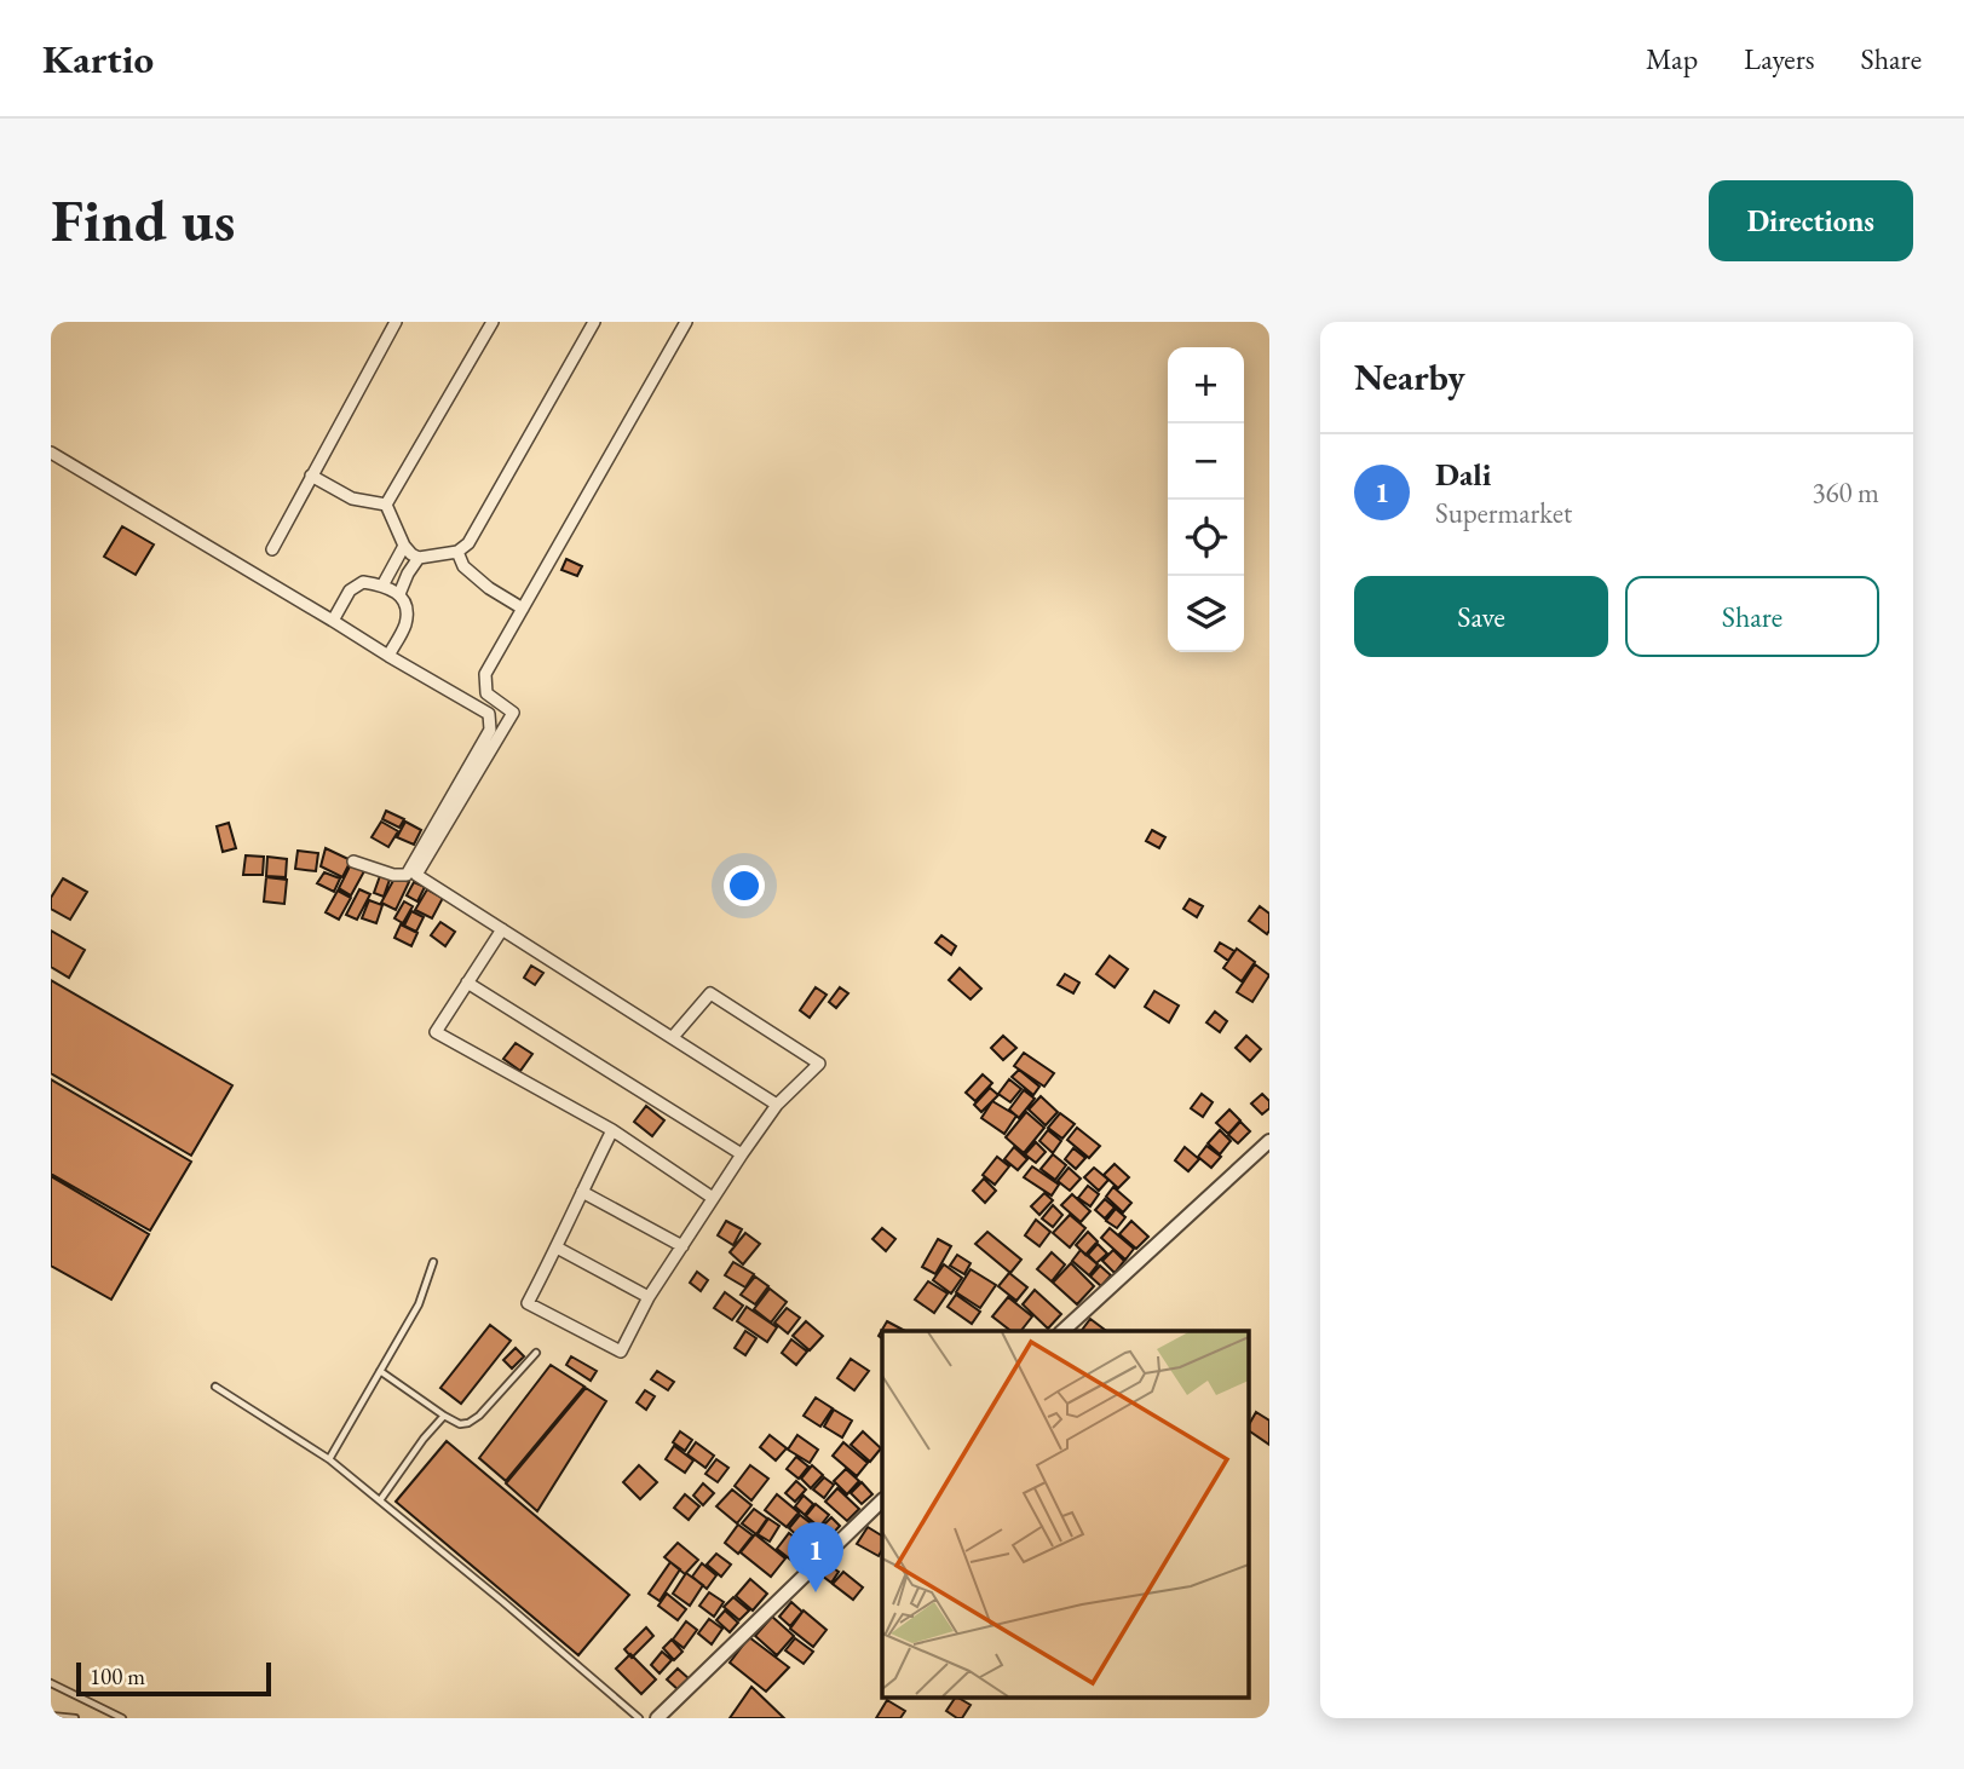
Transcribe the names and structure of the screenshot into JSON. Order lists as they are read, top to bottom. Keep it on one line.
{"scale_bar":"100 m","page":{"header":"Kartio","nav":["Map","Layers","Share"],"buttons":["Directions",["Save","Share"]],"title":"Find us","heading":"Nearby","map_buttons":["+","−"],"list":[{"mark":"1","name":"Dali","note":"Supermarket","value":"360 m"}],"pins":"1","scale":"100 m"}}
